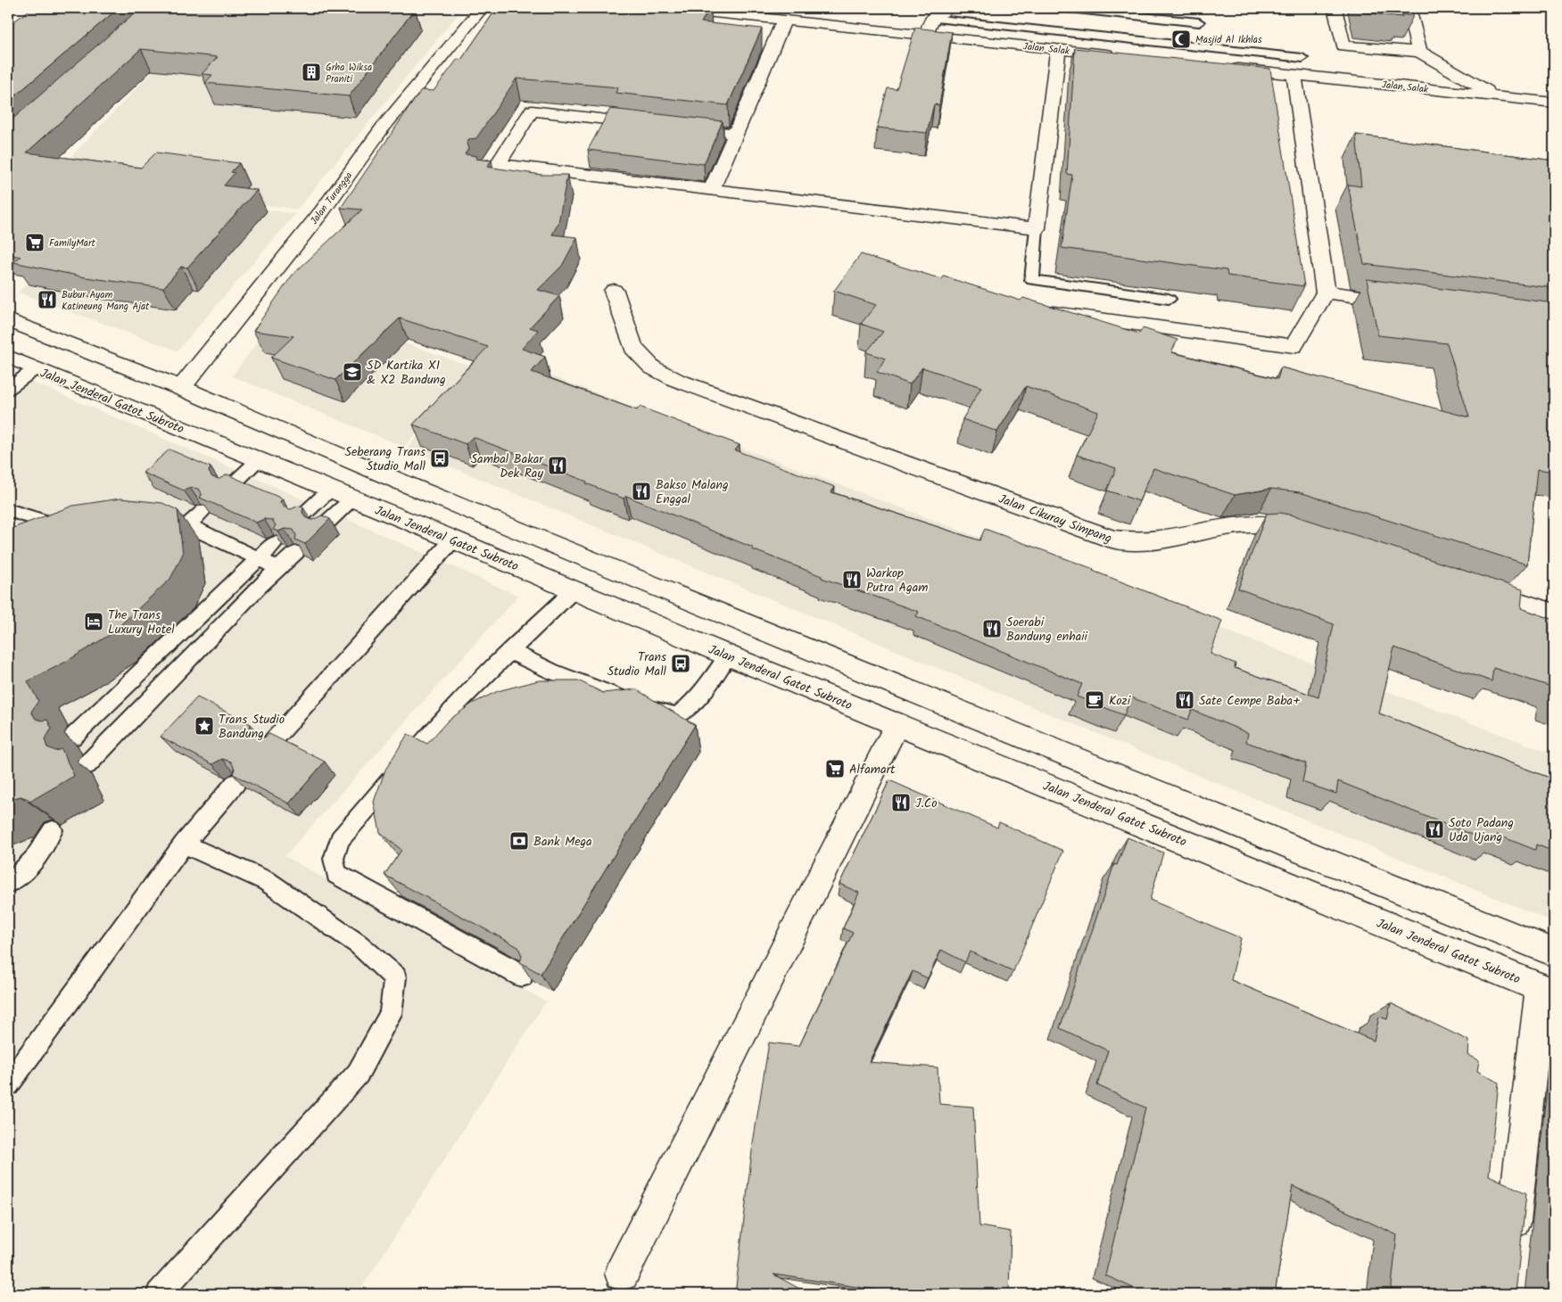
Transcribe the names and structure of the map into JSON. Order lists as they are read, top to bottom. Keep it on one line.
{"streets":{"street":["Jalan Salak","Jalan Turangga","Jalan Jenderal Gatot Subroto","Jalan Cikuray Simpang"]},"places":{"mosque":["Masjid Al Ikhlas"],"building":["Grha Wiksa Praniti"],"supermarket":["FamilyMart","Alfamart"],"restaurant":["Bubur Ayam Katineung Mang Ajat","Sambal Bakar Dek Ray","Bakso Malang Enggal","Warkop Putra Agam","Soerabi Bandung enhaii","Sate Cempe Baba+","J.Co","Soto Padang Uda Ujang"],"school or university":["SD Kartika X1 & X2 Bandung"],"bus stop":["Seberang Trans Studio Mall","Trans Studio Mall"],"hotel":["The Trans Luxury Hotel"],"cafe":["Kozi"],"place":["Trans Studio Bandung"],"bank":["Bank Mega"]}}
